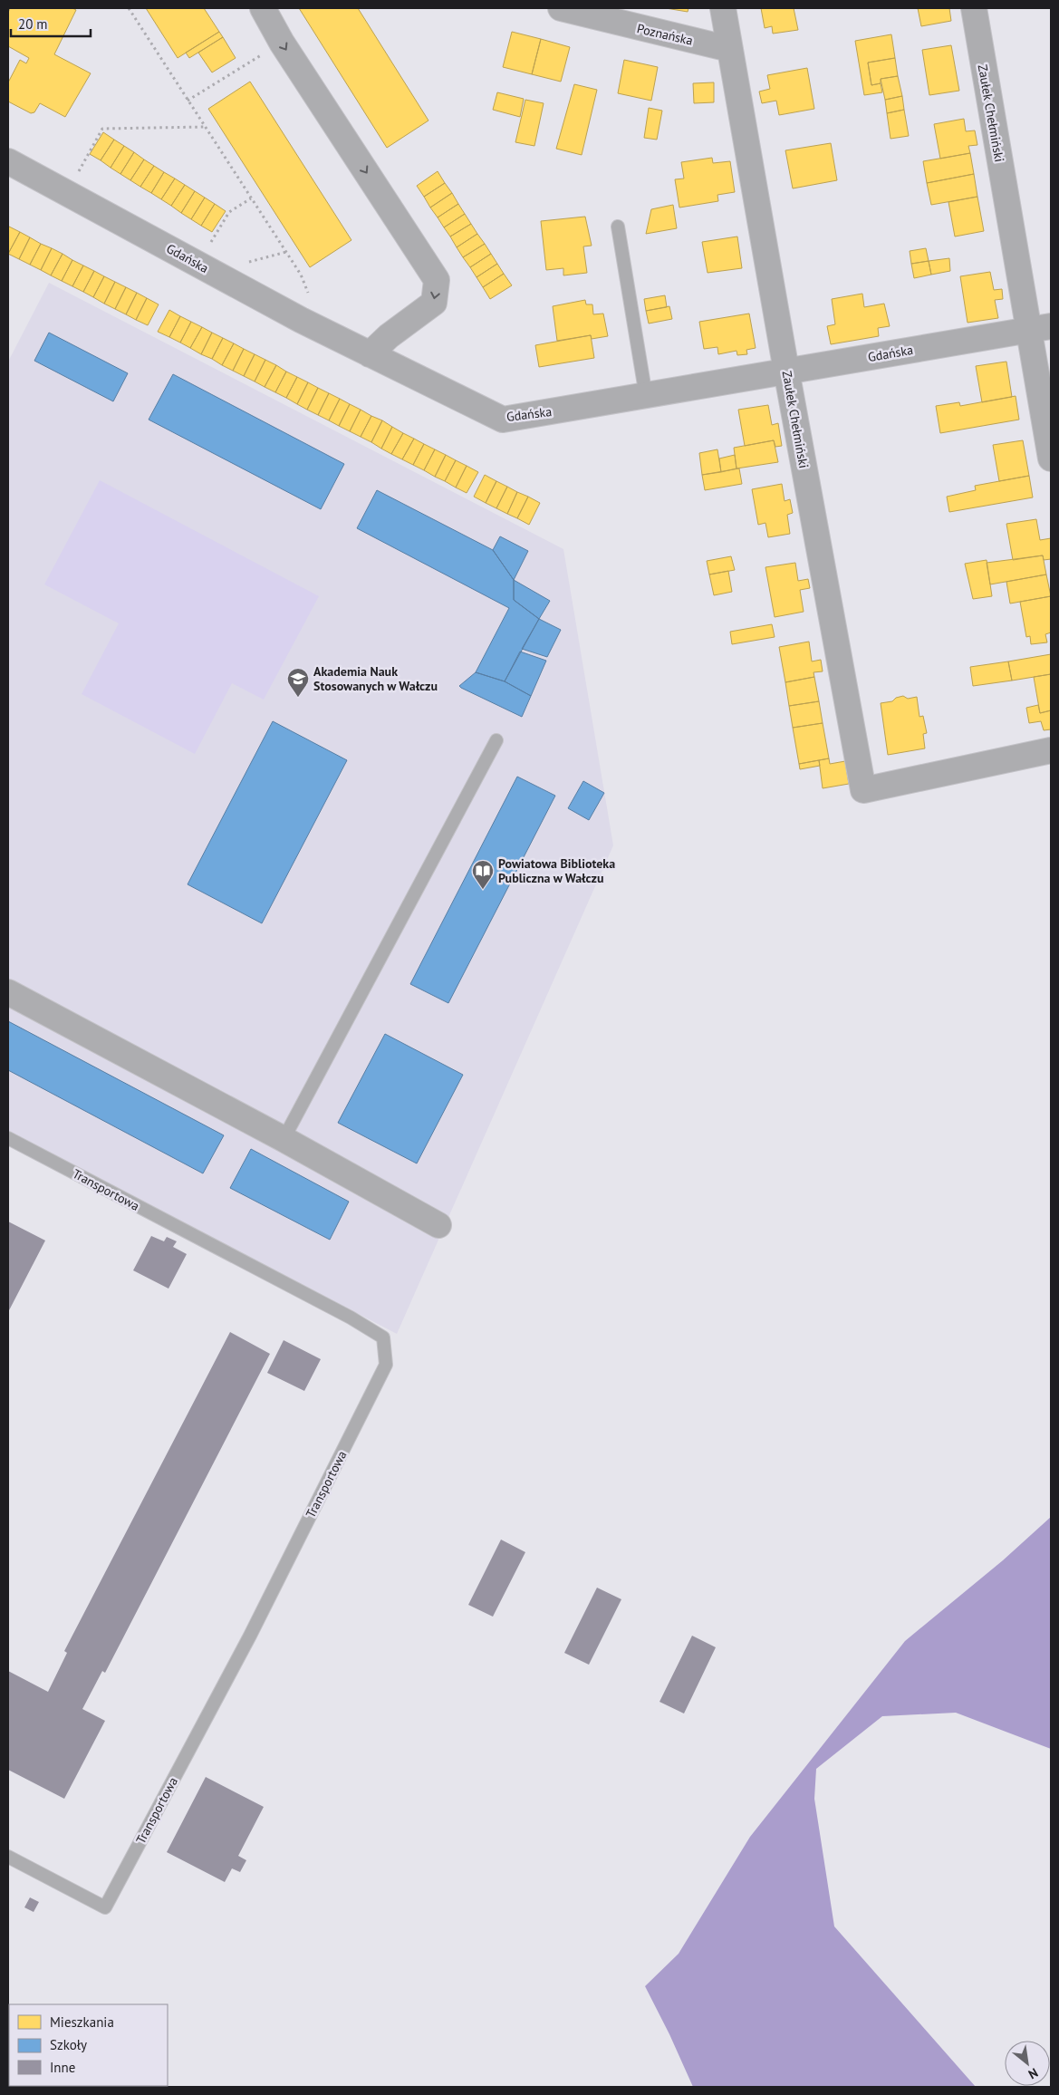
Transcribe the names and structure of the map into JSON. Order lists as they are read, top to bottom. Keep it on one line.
{"streets":{"street":["Poznańska","Zaułek Chełmiński","Gdańska"],"lane":["Transportowa"]},"crossings":[["Poznańska","Zaułek Chełmiński"],["Zaułek Chełmiński","Gdańska"]],"places":{"school or university":["Akademia Nauk Stosowanych w Wałczu"],"library":["Powiatowa Biblioteka Publiczna w Wałczu"]},"legend":["Mieszkania","Szkoły","Inne"],"scale_bar":"20 m","north":"bottom right"}
